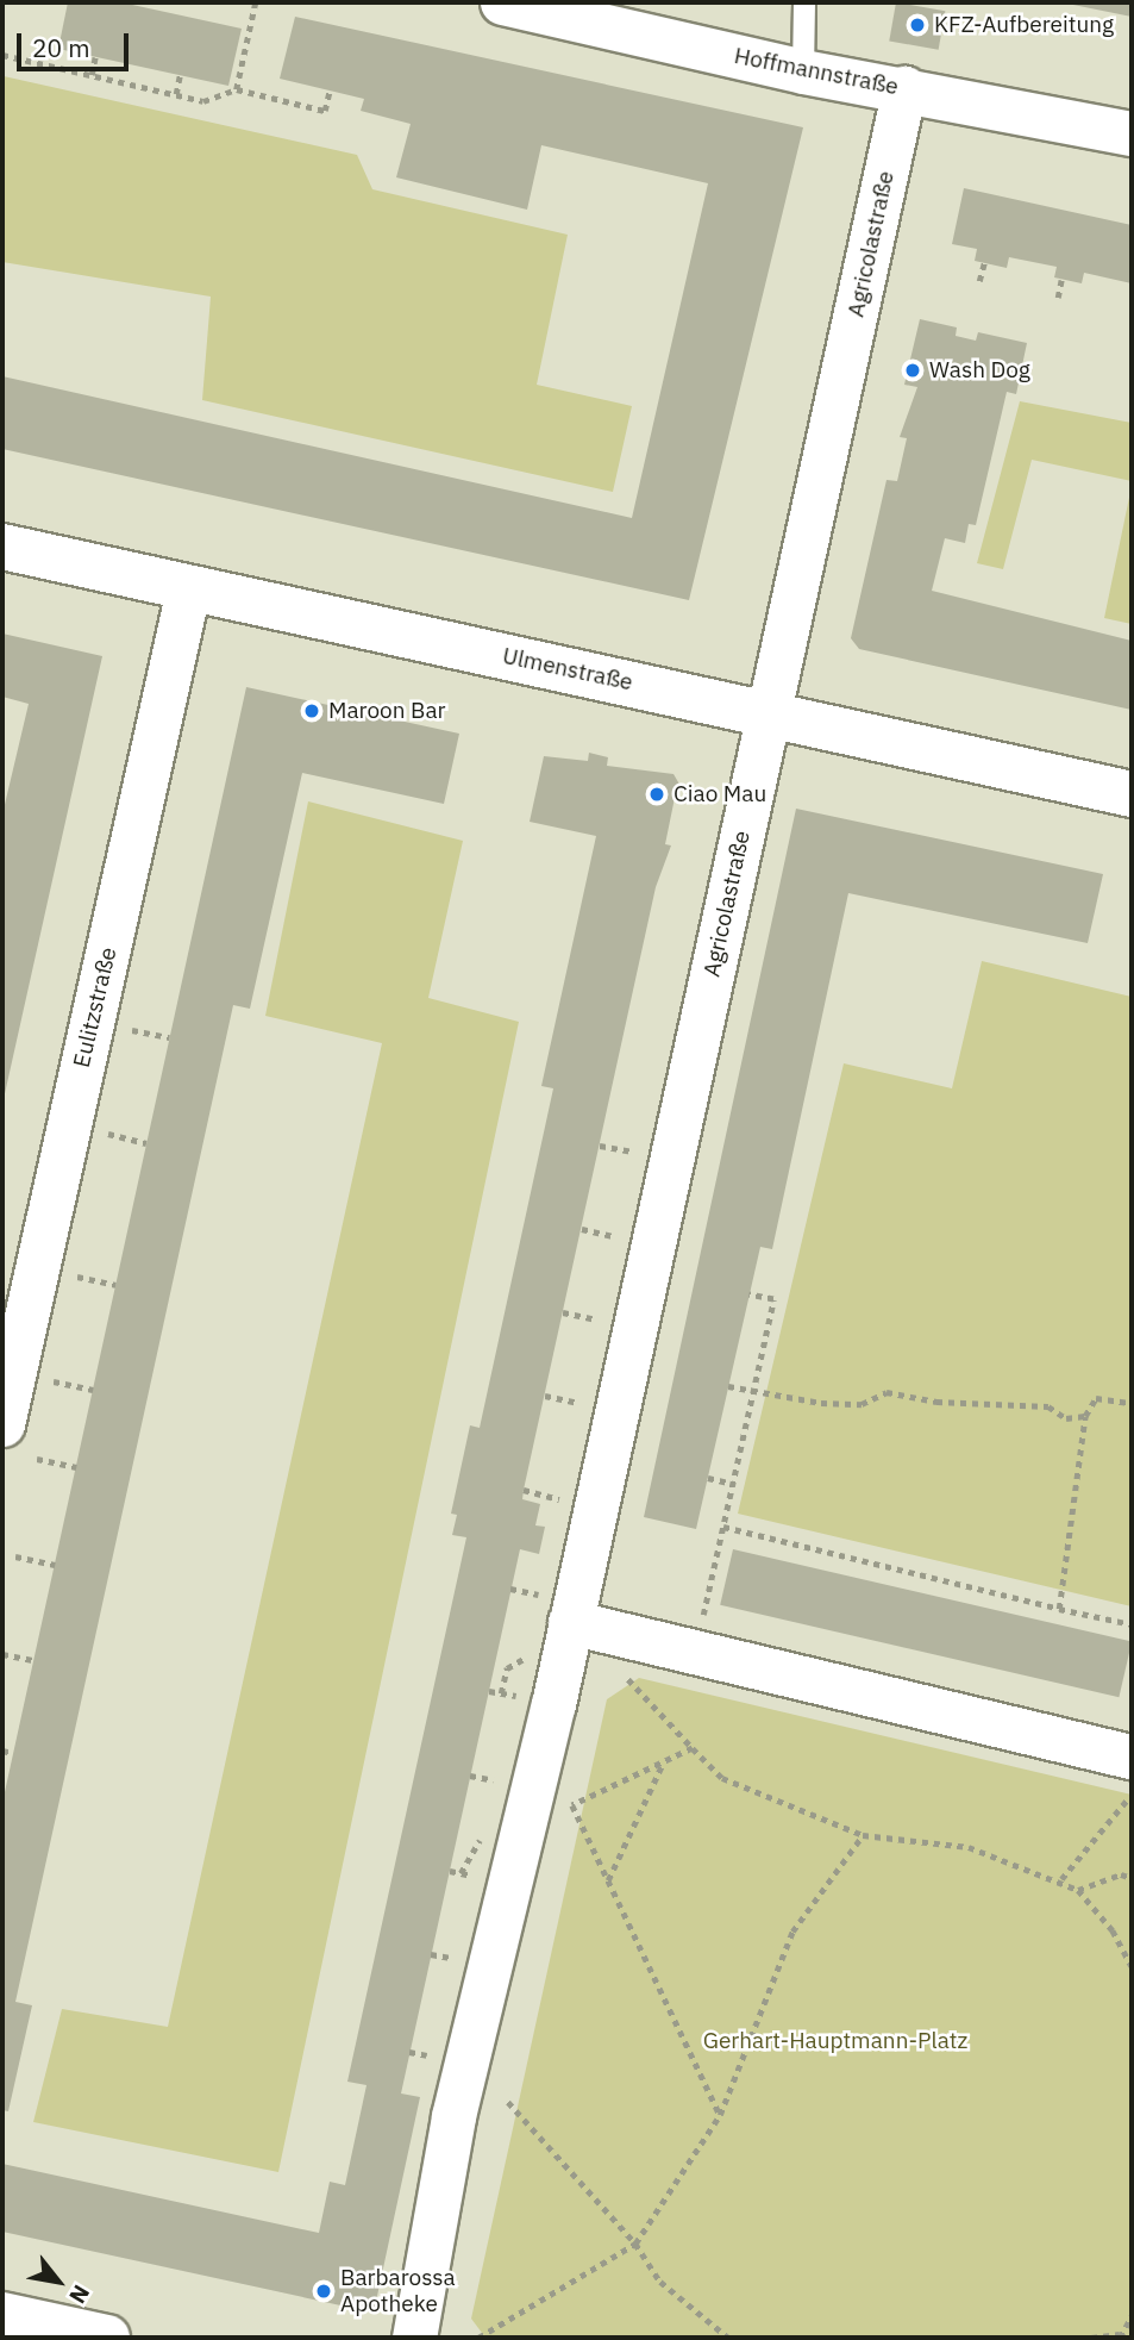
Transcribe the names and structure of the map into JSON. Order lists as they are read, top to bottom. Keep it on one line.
{"streets":{"street":["Hoffmannstraße","Agricolastraße","Ulmenstraße","Eulitzstraße"]},"crossings":[["Hoffmannstraße","Agricolastraße"],["Agricolastraße","Ulmenstraße"],["Ulmenstraße","Eulitzstraße"]],"parks":["Gerhart-Hauptmann-Platz"],"places":["KFZ-Aufbereitung","Wash Dog","Maroon Bar","Ciao Mau","Barbarossa Apotheke"],"scale_bar":"20 m","north":"bottom right"}
